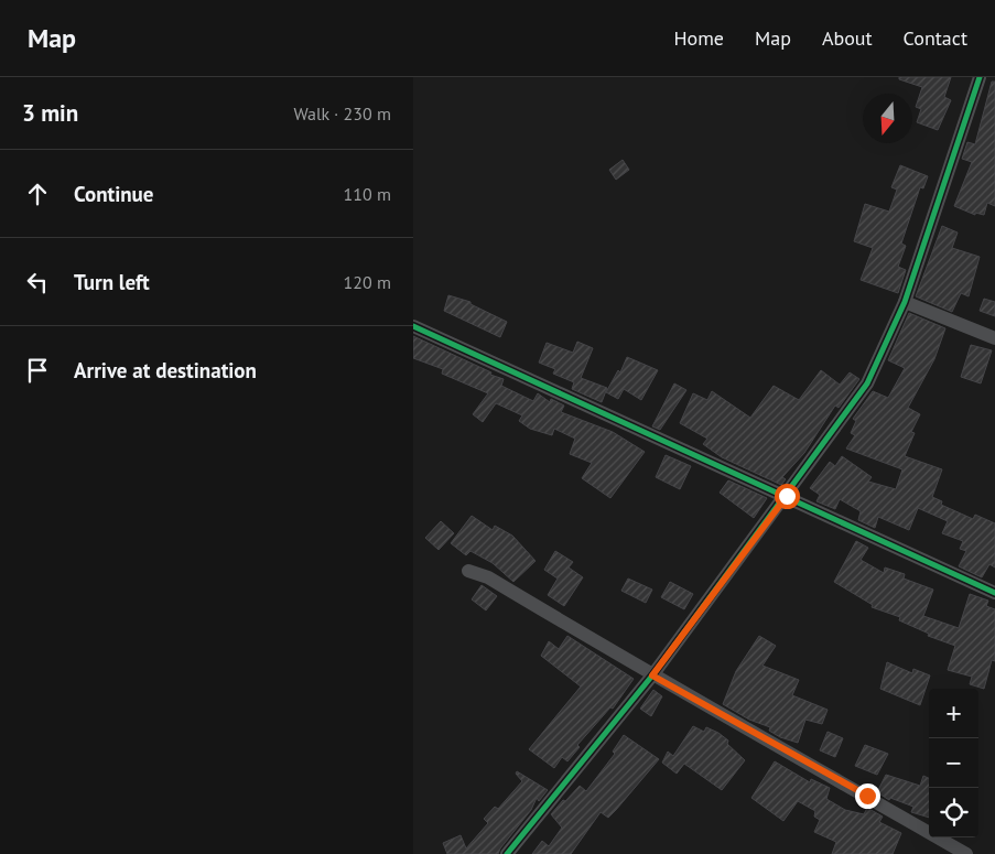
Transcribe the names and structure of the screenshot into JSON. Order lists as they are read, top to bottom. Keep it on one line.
{"north":"bottom","page":{"header":"Map","nav":["Home","Map","About","Contact"],"heading":["3 min","Walk · 230 m"],"list":[["Continue","110 m"],["Turn left","120 m"],"Arrive at destination"],"map_buttons":["+","−"]}}
